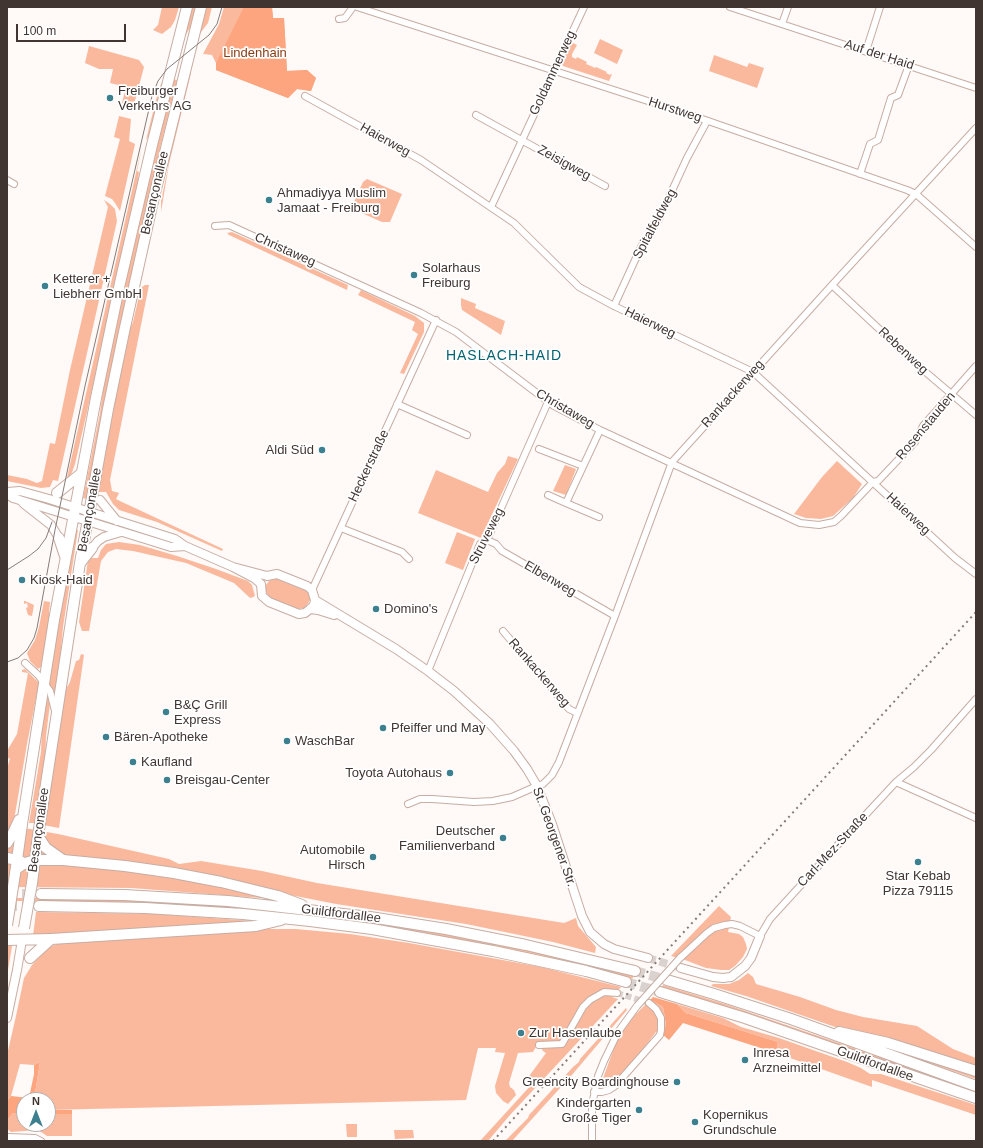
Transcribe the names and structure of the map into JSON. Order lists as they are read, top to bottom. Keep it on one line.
{"streets":{"main road":["Besançonallee","Guildfordallee"],"street":["Auf der Haid","Goldammerweg","Hurstweg","Haierweg","Zeisigweg","Spitalfeldweg","Christaweg","Rebenweg","Rankackerweg","Rosenstauden","Heckerstraße","Struveweg","Elbenweg","St. Georgener Str.","Carl-Mez-Straße"]},"crossings":[["Goldammerweg","Hurstweg"],["Goldammerweg","Haierweg"],["Goldammerweg","Zeisigweg"],["Hurstweg","Spitalfeldweg"],["Hurstweg","Rankackerweg"],["Haierweg","Spitalfeldweg"],["Haierweg","Christaweg"],["Haierweg","Rankackerweg"],["Haierweg","Rosenstauden"],["Christaweg","Rankackerweg"],["Christaweg","Rosenstauden"],["Christaweg","Heckerstraße"],["Christaweg","Struveweg"],["Rebenweg","Rankackerweg"],["Rebenweg","Rosenstauden"],["Rankackerweg","Elbenweg"],["Rankackerweg","St. Georgener Str."],["Struveweg","Elbenweg"],["Struveweg","St. Georgener Str."]],"districts":["HASLACH-HAID"],"parks":["Lindenhain"],"places":["Freiburger Verkehrs AG","Ahmadiyya Muslim Jamaat - Freiburg","Solarhaus Freiburg","Ketterer + Liebherr GmbH","Aldi Süd","Kiosk-Haid","Domino's","B&Ç Grill Express","Pfeiffer und May","Bären-Apotheke","WaschBar","Kaufland","Toyota Autohaus","Breisgau-Center","Deutscher Familienverband","Automobile Hirsch","Star Kebab Pizza 79115","Zur Hasenlaube","Inresa Arzneimittel","Greencity Boardinghouse","Kindergarten Große Tiger","Kopernikus Grundschule"],"scale_bar":"100 m","north":"top"}
